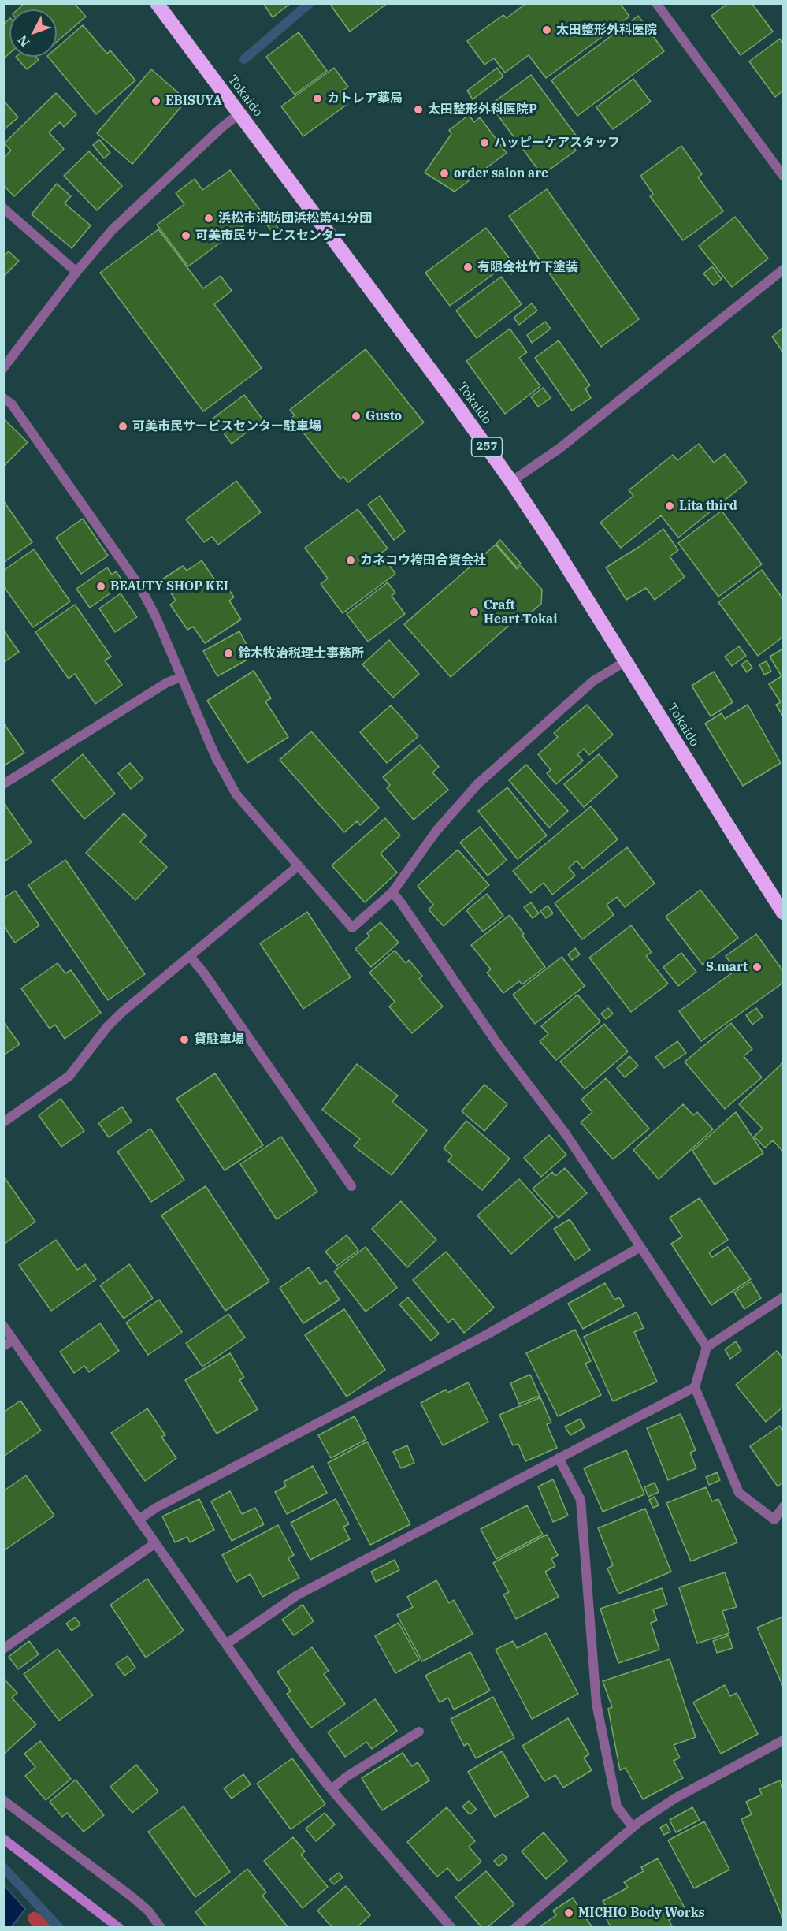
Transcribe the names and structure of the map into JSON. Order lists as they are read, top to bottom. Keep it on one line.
{"streets":{"highway":["Tokaido","257"]},"places":["太田整形外科医院","カトレア薬局","EBISUYA","太田整形外科医院P","ハッピーケアスタッフ","order salon arc","浜松市消防団浜松第41分団","可美市民サービスセンター","有限会社竹下塗装","Gusto","可美市民サービスセンター駐車場","Lita third","カネコウ袴田合資会社","BEAUTY SHOP KEI","Craft Heart Tokai","鈴木牧治税理士事務所","S.mart","貸駐車場","MICHIO Body Works"],"north":"bottom left"}
